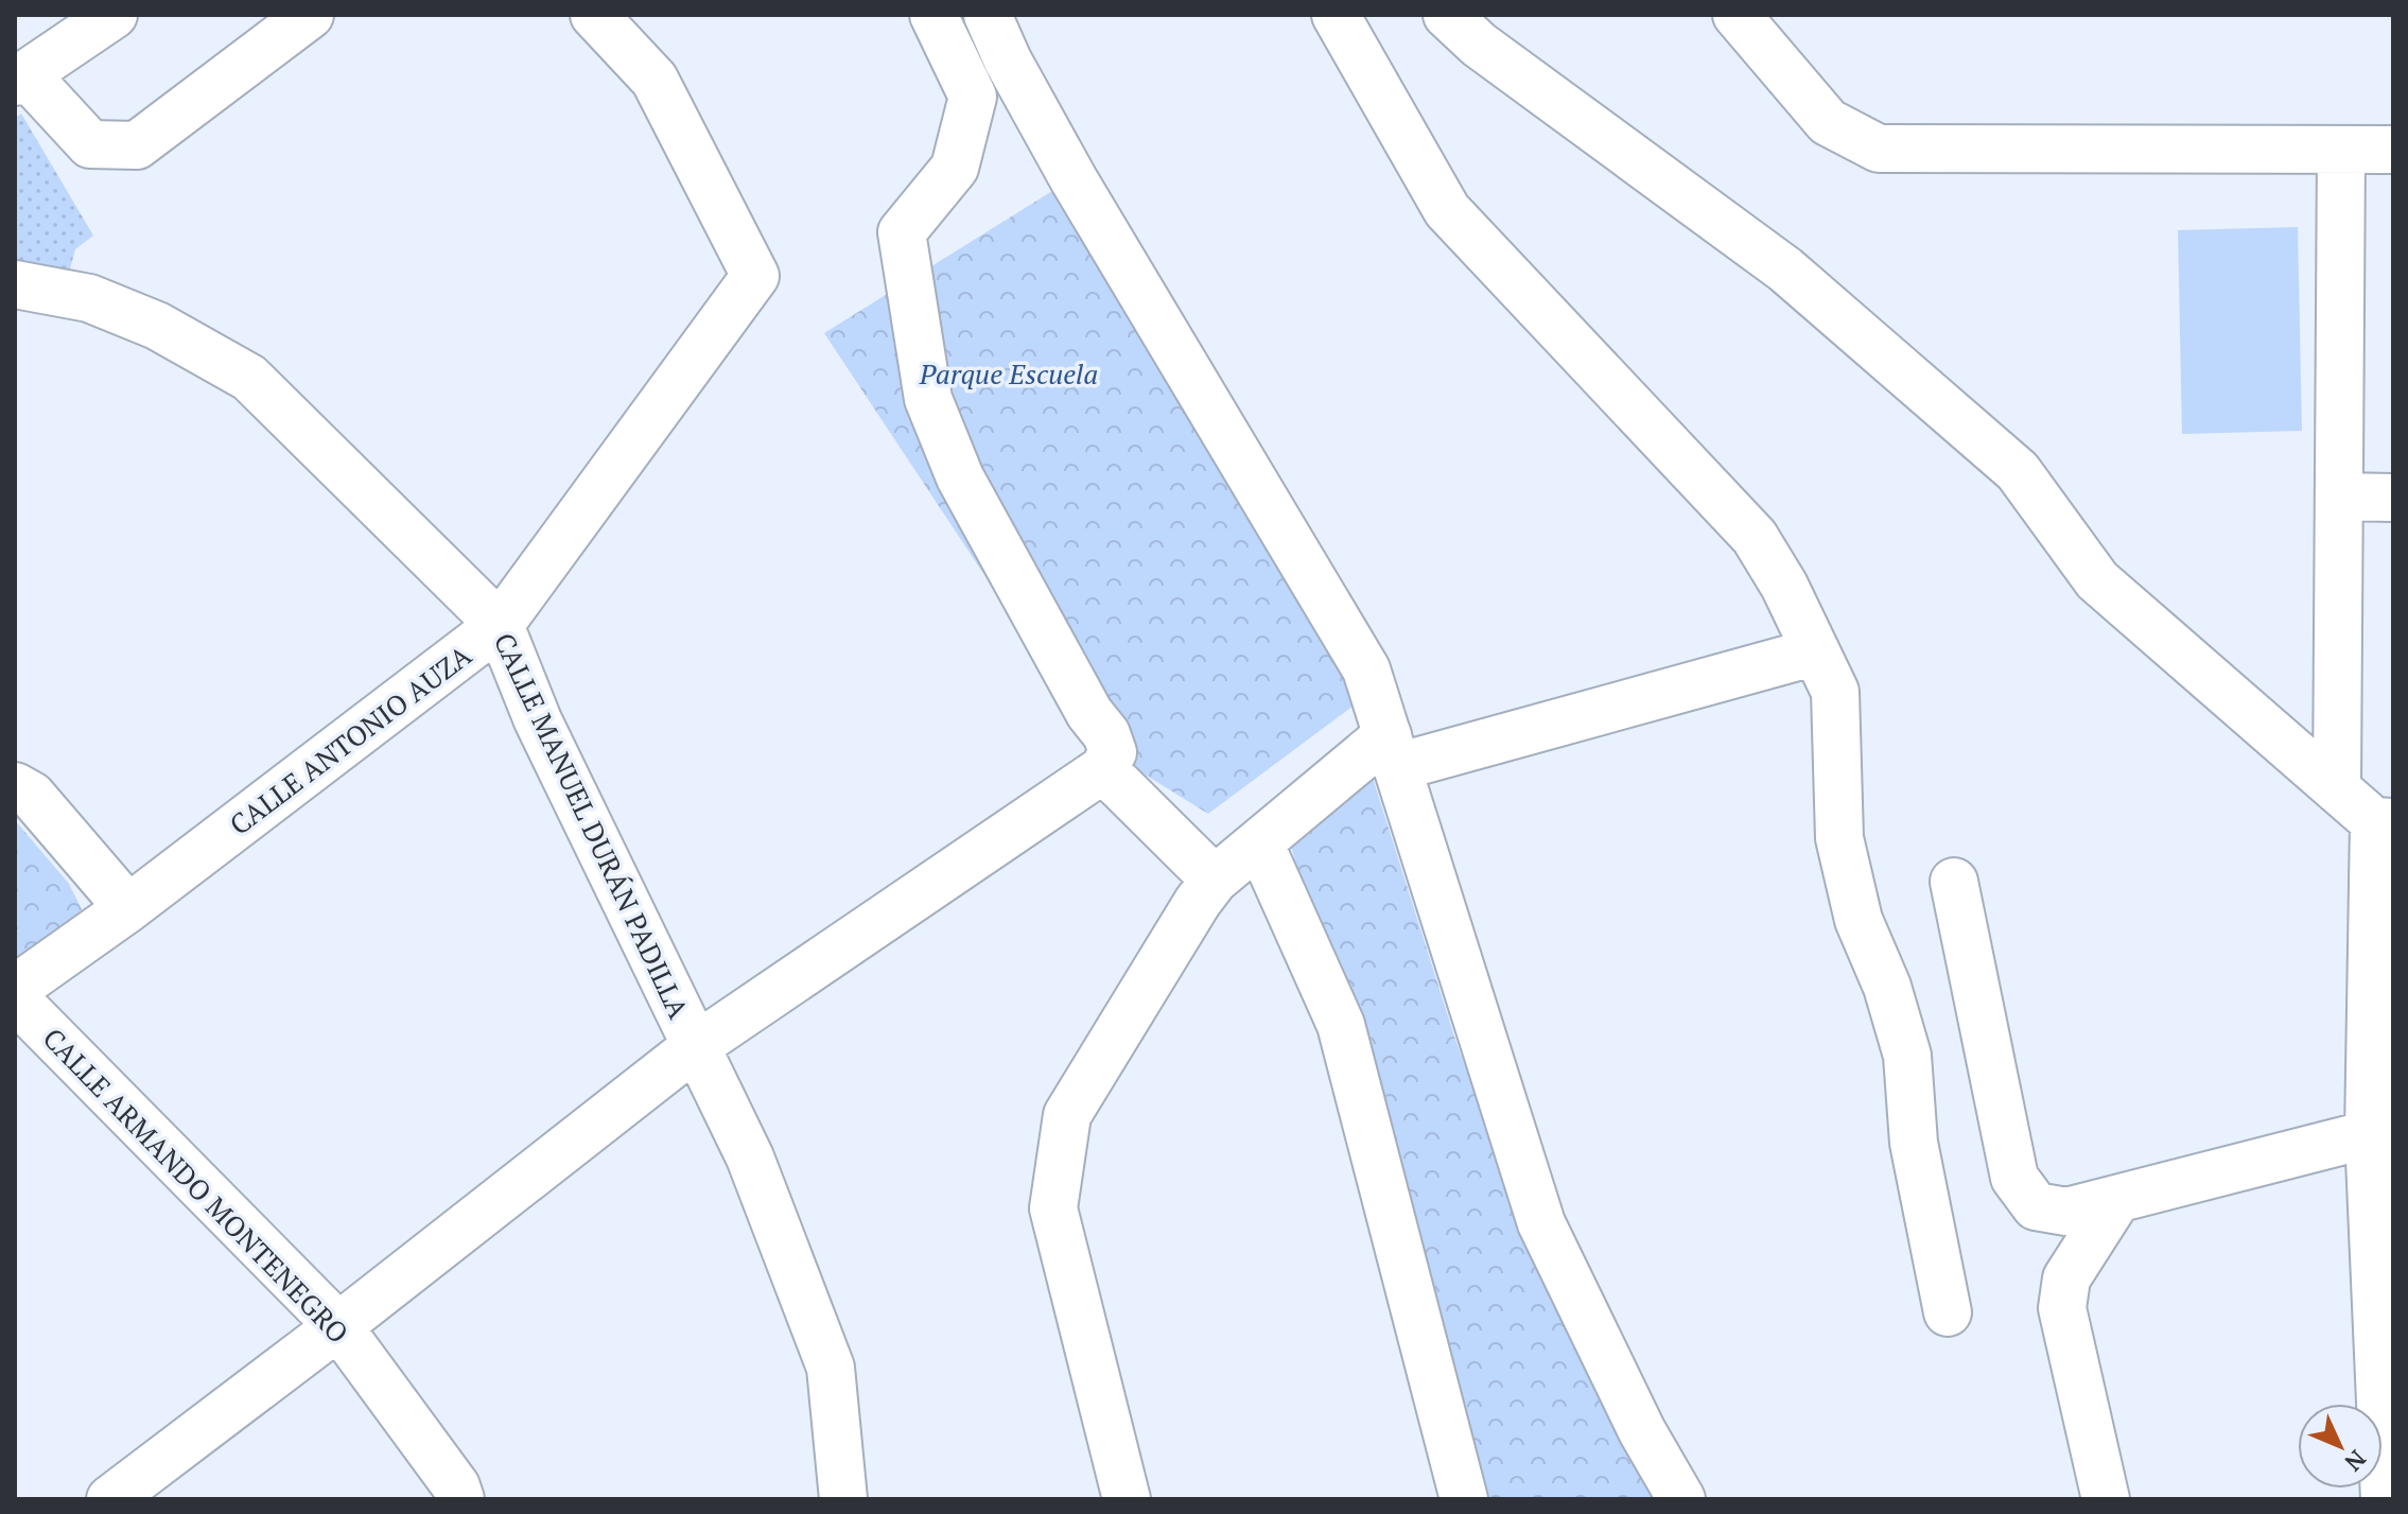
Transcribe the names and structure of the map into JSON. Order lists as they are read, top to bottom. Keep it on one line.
{"streets":{"street":["CALLE ANTONIO AUZA","CALLE MANUEL DURÁN PADILLA","CALLE ARMANDO MONTENEGRO"]},"crossings":[["CALLE ANTONIO AUZA","CALLE MANUEL DURÁN PADILLA"]],"parks":["Parque Escuela"],"north":"bottom right"}
